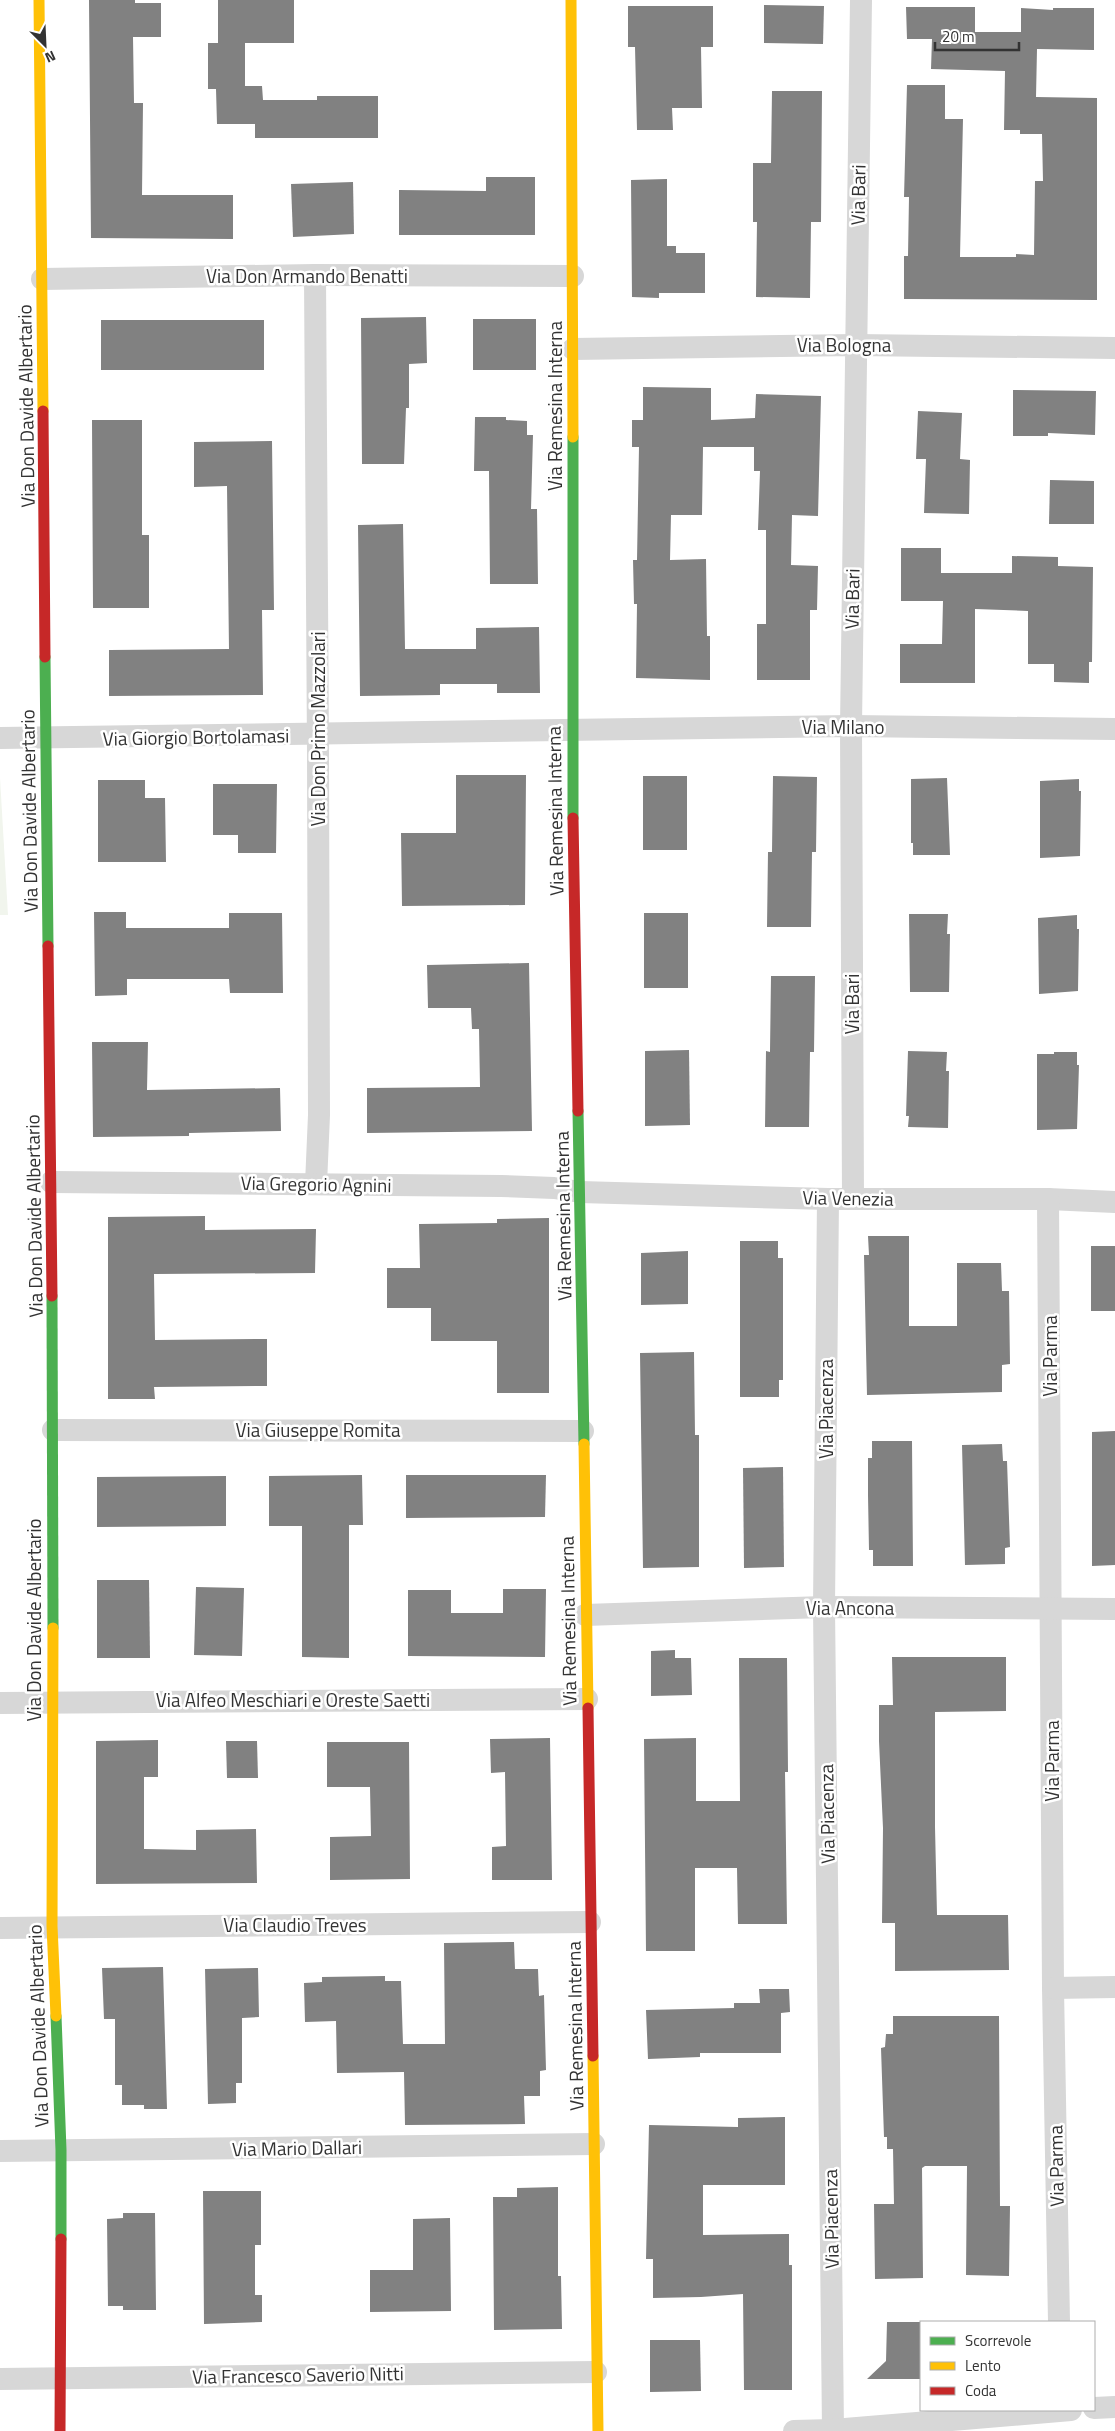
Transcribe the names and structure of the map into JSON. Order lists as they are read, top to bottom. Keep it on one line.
{"streets":{"street":["Via Bari","Via Don Armando Benatti","Via Bologna","Via Don Davide Albertario","Via Remesina Interna","Via Milano","Via Don Primo Mazzolari","Via Giorgio Bortolamasi","Via Gregorio Agnini","Via Venezia","Via Parma","Via Piacenza","Via Giuseppe Romita","Via Ancona","Via Alfeo Meschiari e Oreste Saetti","Via Claudio Treves","Via Mario Dallari","Via Francesco Saverio Nitti"]},"crossings":[["Via Bari","Via Bologna"],["Via Bari","Via Milano"],["Via Bari","Via Venezia"],["Via Don Armando Benatti","Via Don Davide Albertario"],["Via Don Armando Benatti","Via Remesina Interna"],["Via Don Armando Benatti","Via Don Primo Mazzolari"],["Via Bologna","Via Remesina Interna"],["Via Don Davide Albertario","Via Giorgio Bortolamasi"],["Via Don Davide Albertario","Via Gregorio Agnini"],["Via Don Davide Albertario","Via Giuseppe Romita"],["Via Don Davide Albertario","Via Alfeo Meschiari e Oreste Saetti"],["Via Don Davide Albertario","Via Claudio Treves"],["Via Don Davide Albertario","Via Mario Dallari"],["Via Don Davide Albertario","Via Francesco Saverio Nitti"],["Via Remesina Interna","Via Milano"],["Via Remesina Interna","Via Giorgio Bortolamasi"],["Via Remesina Interna","Via Gregorio Agnini"],["Via Remesina Interna","Via Venezia"],["Via Remesina Interna","Via Giuseppe Romita"],["Via Remesina Interna","Via Ancona"],["Via Remesina Interna","Via Alfeo Meschiari e Oreste Saetti"],["Via Remesina Interna","Via Claudio Treves"],["Via Remesina Interna","Via Mario Dallari"],["Via Remesina Interna","Via Francesco Saverio Nitti"],["Via Milano","Via Giorgio Bortolamasi"],["Via Don Primo Mazzolari","Via Giorgio Bortolamasi"],["Via Don Primo Mazzolari","Via Gregorio Agnini"],["Via Gregorio Agnini","Via Venezia"],["Via Venezia","Via Parma"],["Via Venezia","Via Piacenza"],["Via Parma","Via Ancona"],["Via Piacenza","Via Ancona"]],"legend":["Scorrevole","Lento","Coda"],"scale_bar":"20 m","north":"bottom right"}
